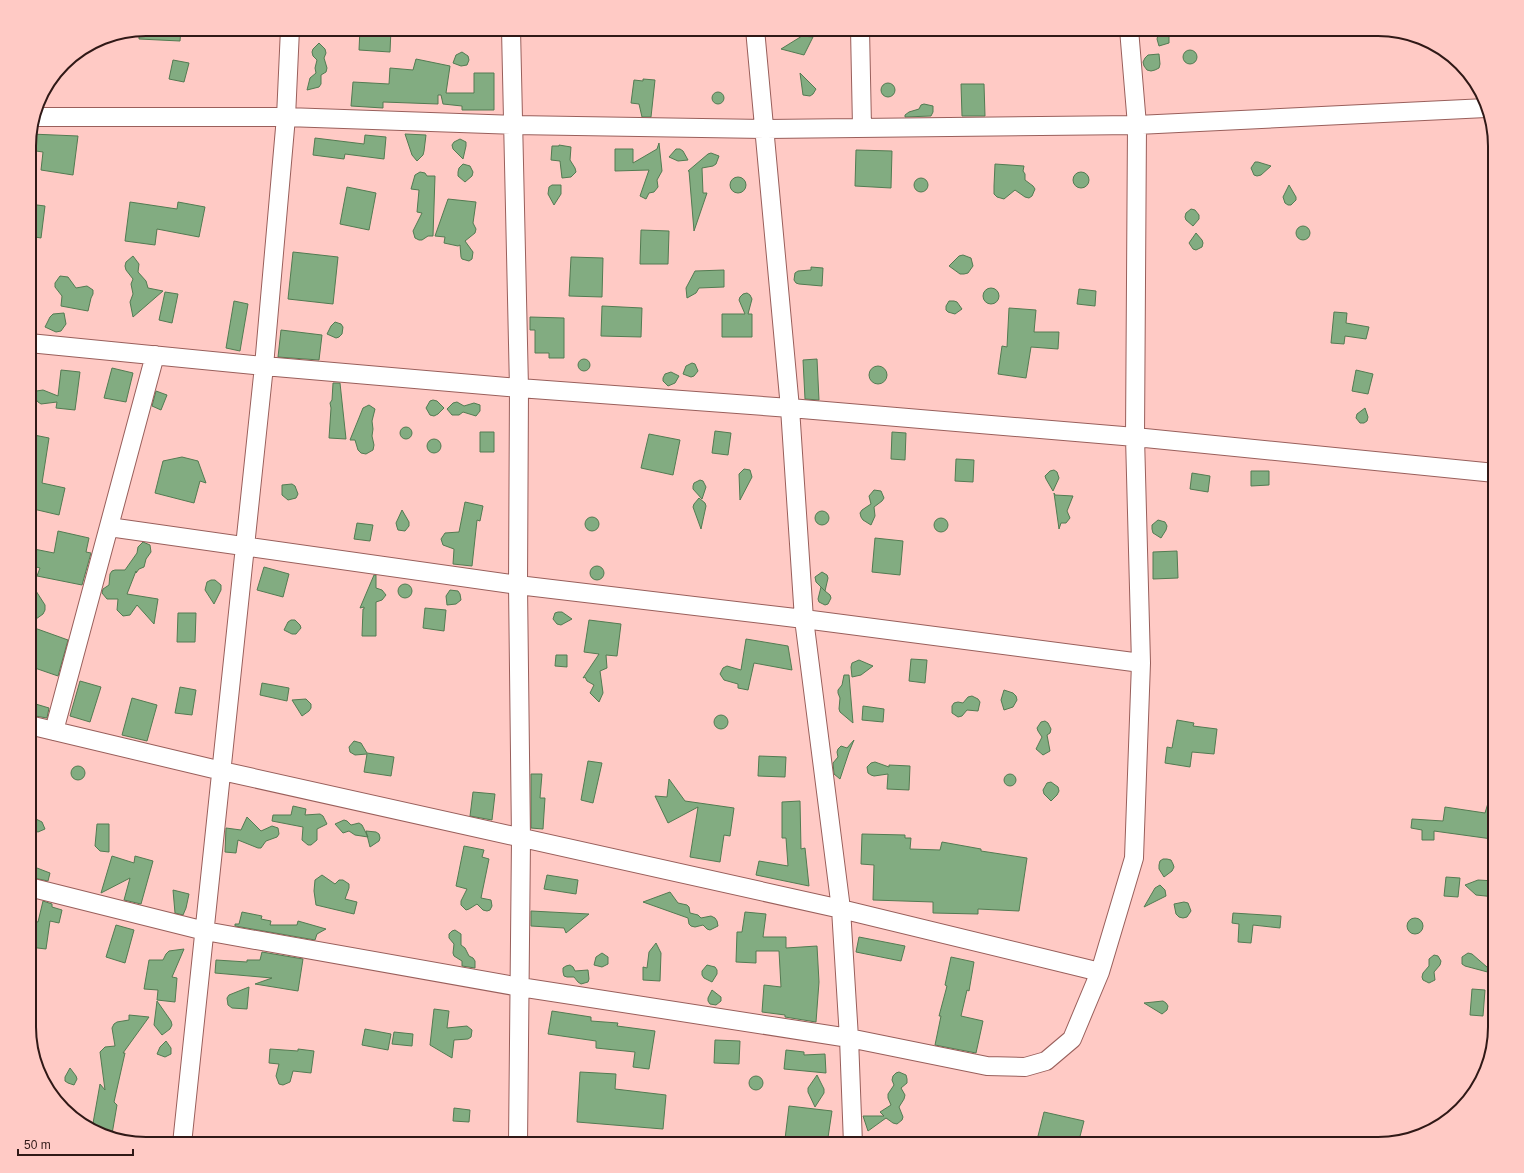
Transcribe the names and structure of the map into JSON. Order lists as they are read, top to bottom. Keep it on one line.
{"scale_bar":"50 m"}
